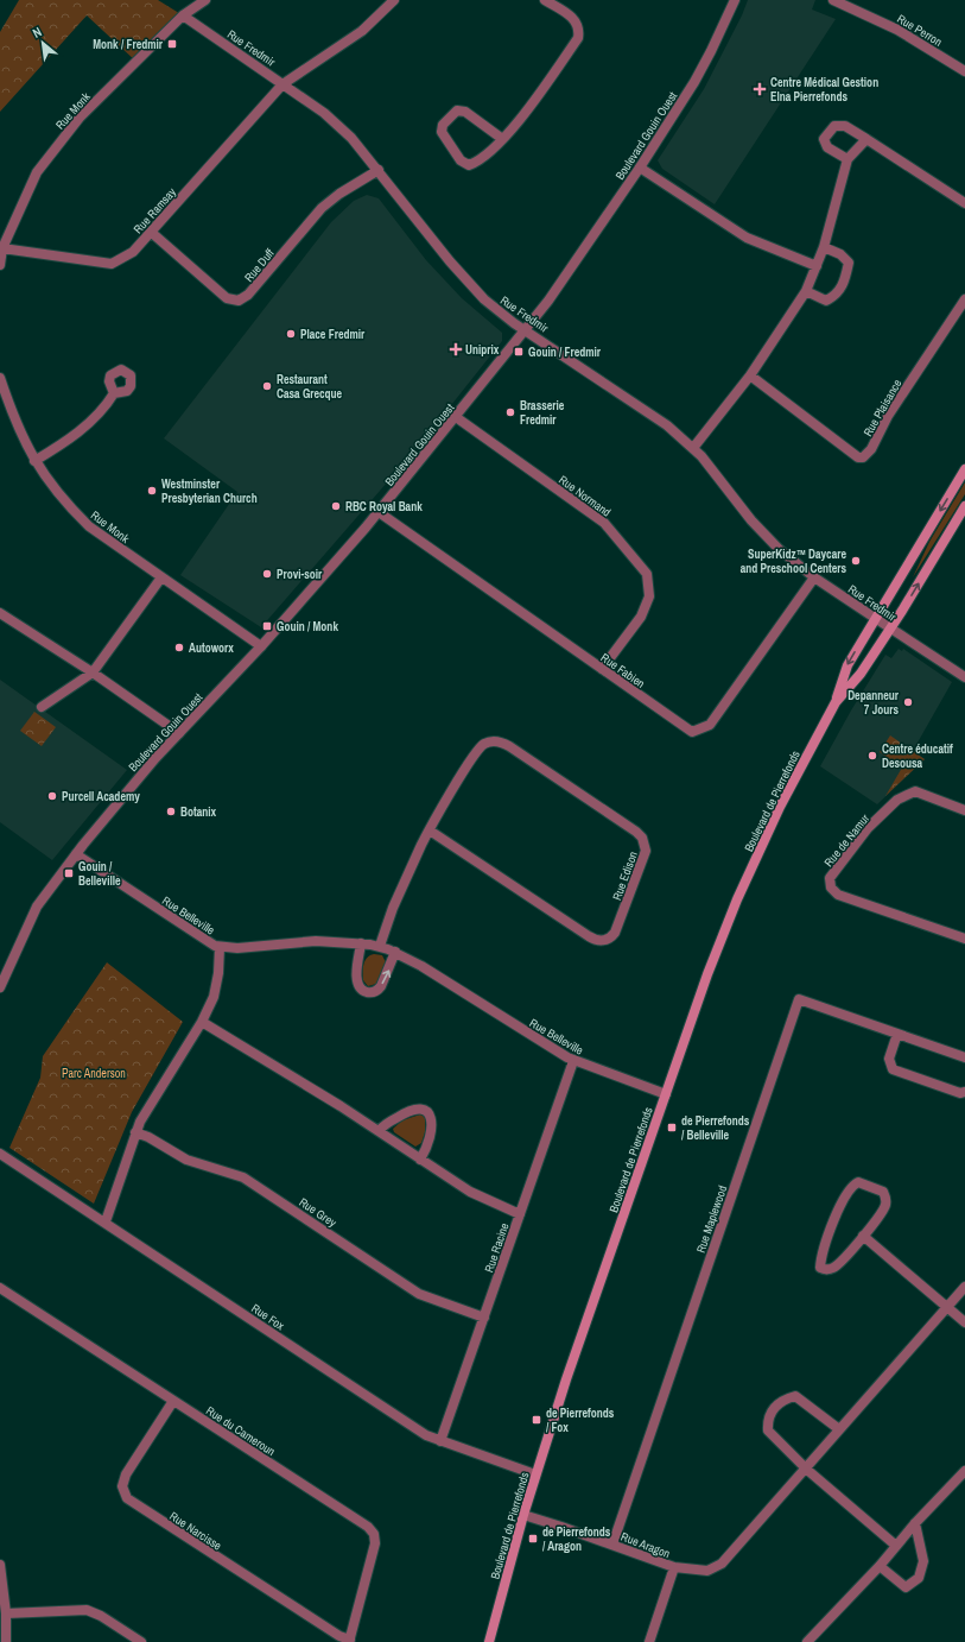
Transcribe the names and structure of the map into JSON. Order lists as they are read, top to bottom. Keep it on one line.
{"streets":{"main road":["Boulevard de Pierrefonds"],"street":["Rue Perron","Rue Fredmir","Rue Monk","Boulevard Gouin Ouest","Rue Ramsay","Rue Duff","Rue Plaisance","Rue Normand","Rue Fabien","Rue de Namur","Rue Edison","Rue Belleville","Rue Grey","Rue Maplewood","Rue Racine","Rue Fox","Rue du Cameroun","Rue Narcisse","Rue Aragon"]},"crossings":[["Rue Fredmir","Rue Monk"],["Rue Fredmir","Boulevard Gouin Ouest"],["Rue Fredmir","Rue Ramsay"],["Rue Fredmir","Rue Duff"],["Rue Fredmir","Rue Fabien"],["Rue Fredmir","Boulevard de Pierrefonds"],["Rue Monk","Boulevard Gouin Ouest"],["Rue Monk","Rue Ramsay"],["Boulevard Gouin Ouest","Rue Normand"],["Boulevard Gouin Ouest","Rue Fabien"],["Boulevard Gouin Ouest","Rue Belleville"],["Rue Ramsay","Rue Duff"],["Rue Normand","Rue Fabien"],["Boulevard de Pierrefonds","Rue Belleville"],["Boulevard de Pierrefonds","Rue Fox"],["Boulevard de Pierrefonds","Rue Aragon"],["Rue Edison","Rue Belleville"],["Rue Belleville","Rue Racine"],["Rue Grey","Rue Racine"],["Rue Maplewood","Rue Aragon"],["Rue Racine","Rue Fox"],["Rue du Cameroun","Rue Narcisse"]],"parks":["Parc Anderson"],"places":{"transit":["Monk / Fredmir","Gouin / Fredmir","Gouin / Monk","Gouin / Belleville","de Pierrefonds / Belleville","de Pierrefonds / Fox","de Pierrefonds / Aragon"],"health":["Centre Médical Gestion Elna Pierrefonds","Uniprix"],"other":["Place Fredmir","Restaurant Casa Grecque","Brasserie Fredmir","Westminster Presbyterian Church","RBC Royal Bank","SuperKidz™ Daycare and Preschool Centers","Provi-soir","Autoworx","Depanneur 7 Jours","Centre éducatif Desousa","Purcell Academy","Botanix"]},"north":"top left"}
